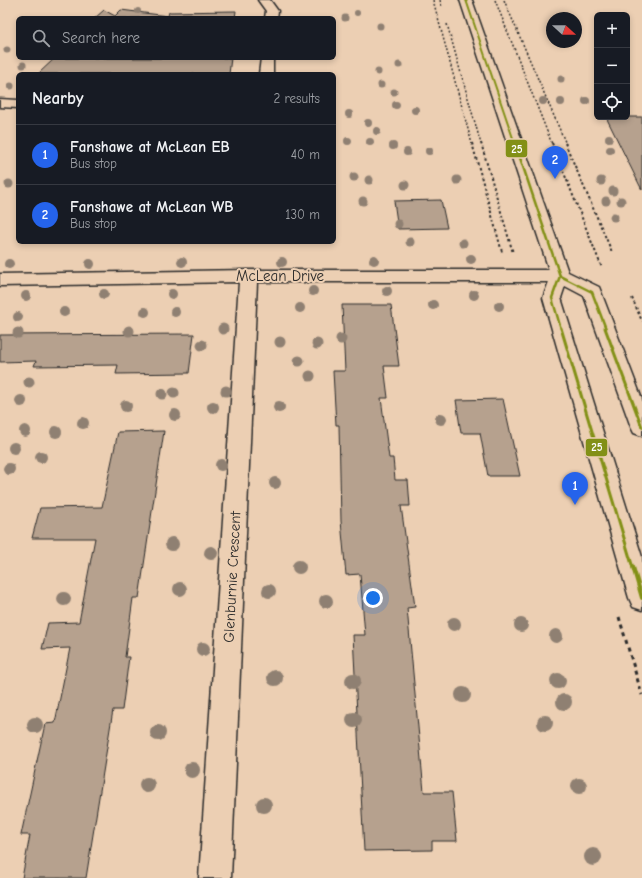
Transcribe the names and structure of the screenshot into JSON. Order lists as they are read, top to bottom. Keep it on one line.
{"streets":{"street":["McLean Drive","Glenburnie Crescent"]},"crossings":[["McLean Drive","Glenburnie Crescent"]],"lines":["transit line 25"],"north":"right","page":{"map_buttons":["+","−"],"search":"Search here","heading":["Nearby","2 results"],"list":[{"mark":"1","name":"Fanshawe at McLean EB","note":"Bus stop","value":"40 m"},{"mark":"2","name":"Fanshawe at McLean WB","note":"Bus stop","value":"130 m"}],"pins":["2","1"]}}
